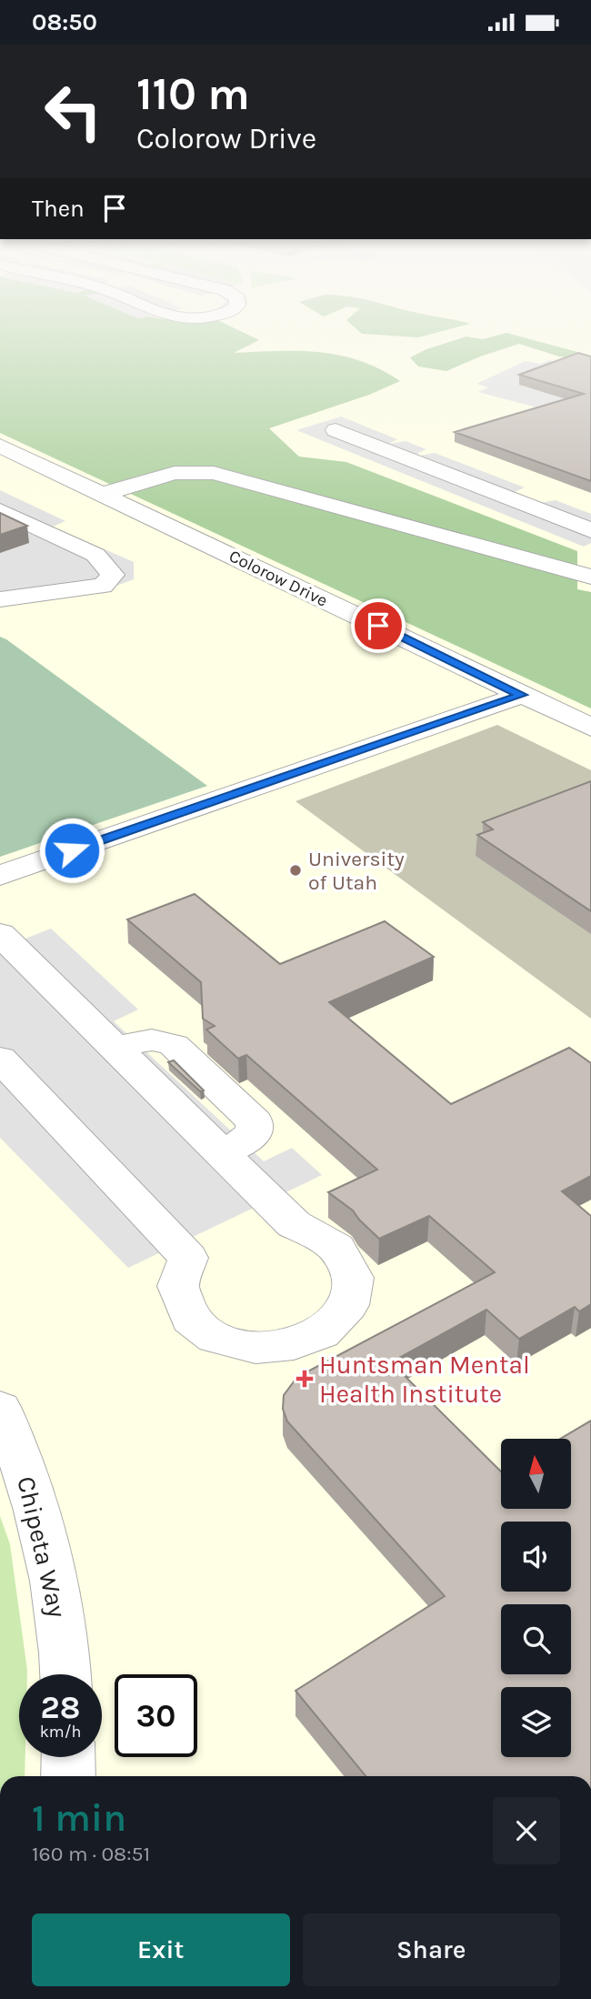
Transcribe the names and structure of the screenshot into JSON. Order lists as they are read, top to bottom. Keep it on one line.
{"streets":{"street":["Colorow Drive","Chipeta Way"]},"places":{"other":["University of Utah"],"health":["Huntsman Mental Health Institute"]},"north":"top","page":{"status":"08:50","turn":["110 m","Colorow Drive"],"then":"Then","speed":"28 km/h","limit":"30","heading":["1 min","160 m · 08:51"],"buttons":["Exit","Share"]}}
